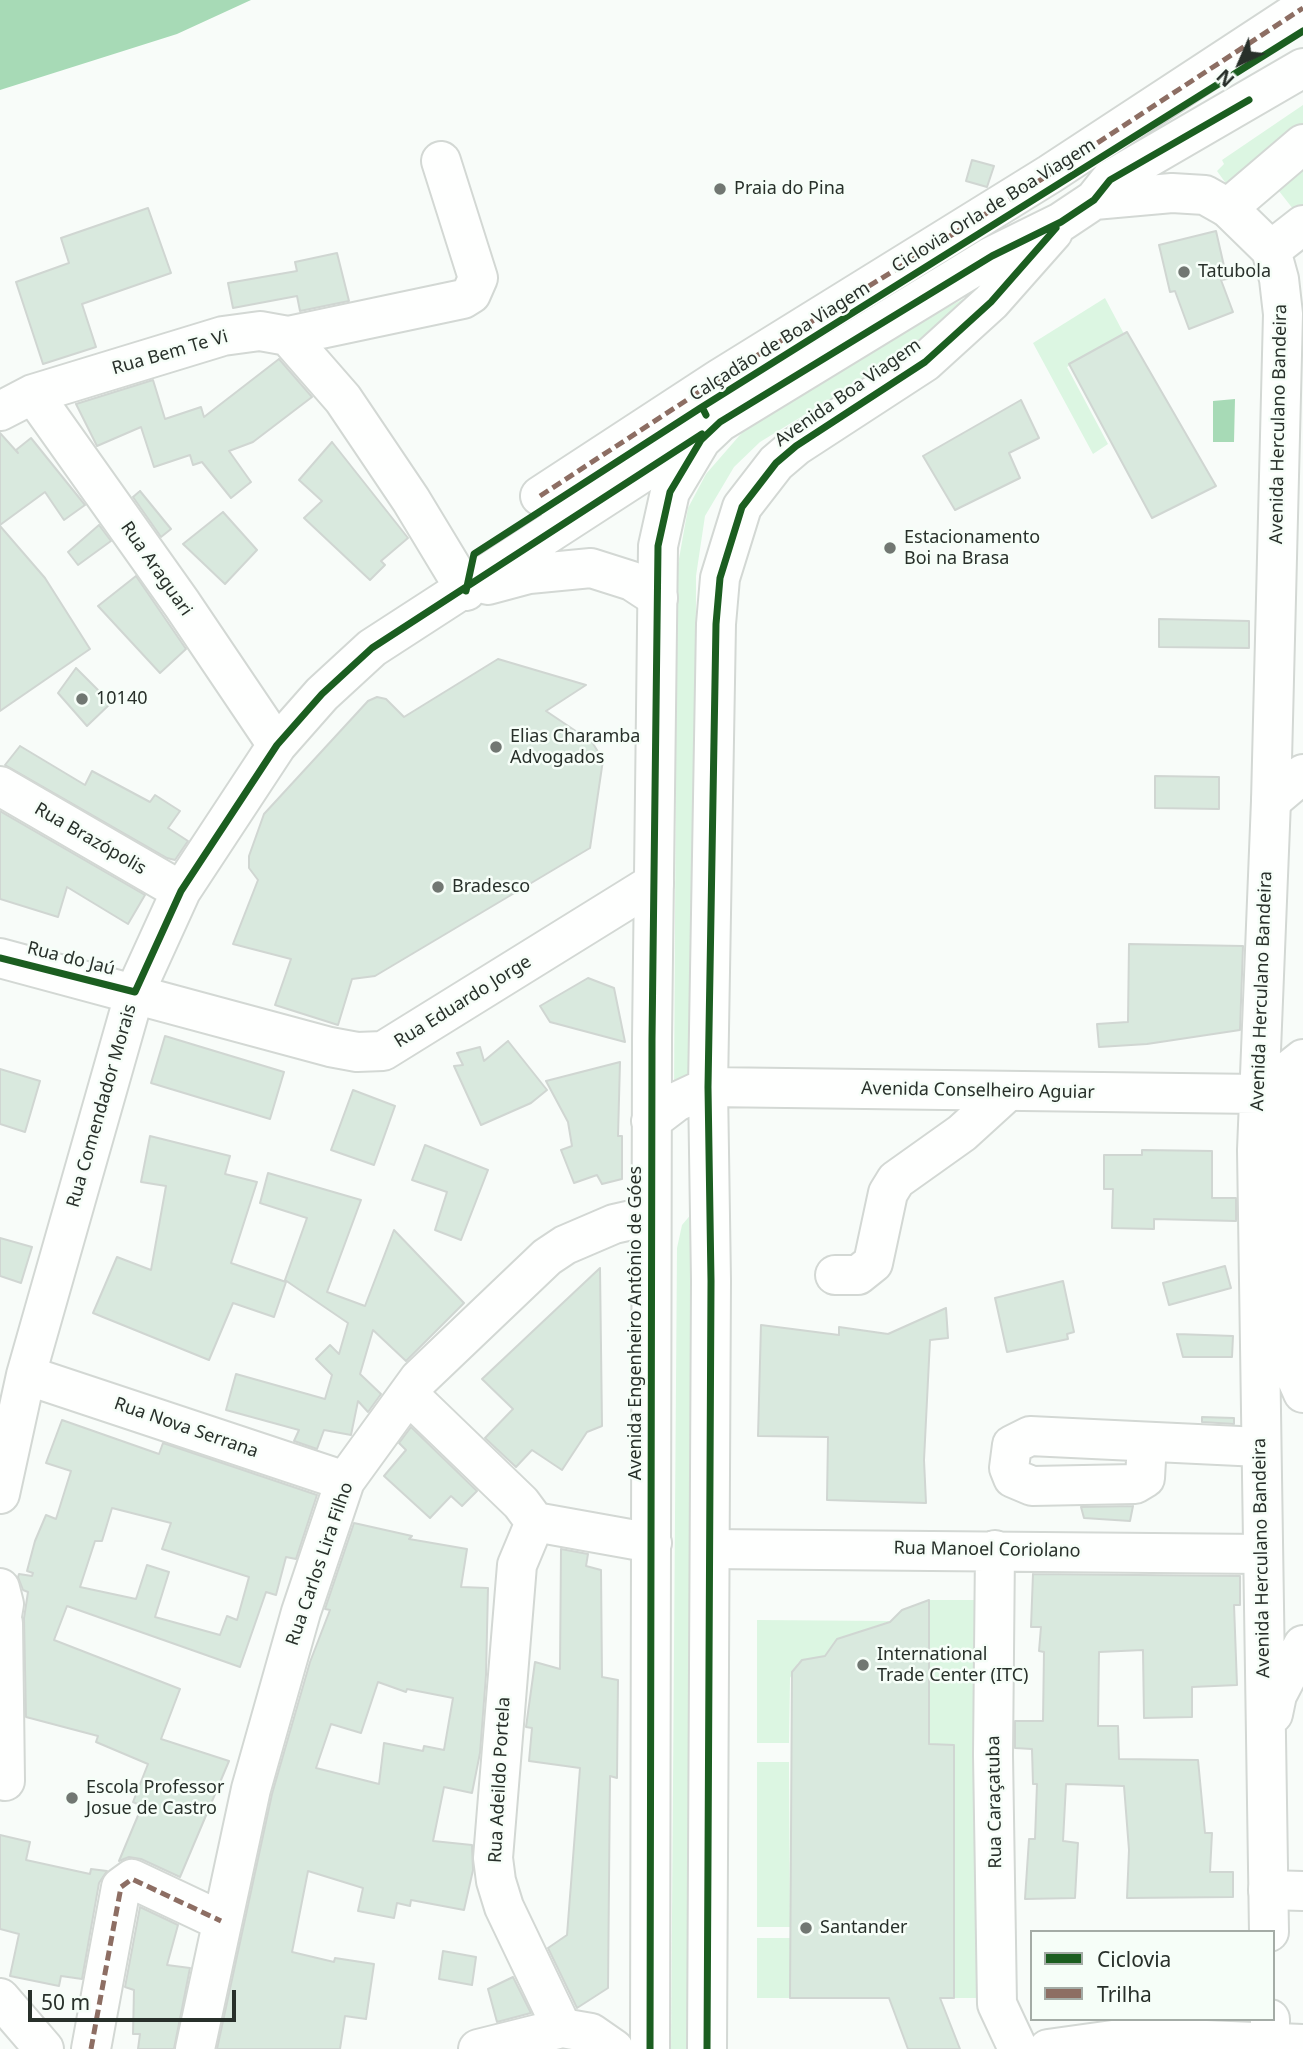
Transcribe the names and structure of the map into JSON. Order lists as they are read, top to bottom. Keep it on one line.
{"streets":{"street":["Calçadão de Boa Viagem","Rua Bem Te Vi","Avenida Boa Viagem","Avenida Herculano Bandeira","Rua Araguari","Rua Brazópolis","Rua do Jaú","Rua Eduardo Jorge","Avenida Conselheiro Aguiar","Rua Comendador Morais","Avenida Engenheiro Antônio de Góes","Rua Nova Serrana","Rua Manoel Coriolano","Rua Carlos Lira Filho","Rua Adeildo Portela","Rua Caraçatuba"],"cycle path":["Ciclovia Orla de Boa Viagem"]},"crossings":[["Rua Bem Te Vi","Rua Araguari"],["Avenida Boa Viagem","Avenida Conselheiro Aguiar"],["Avenida Boa Viagem","Rua Comendador Morais"],["Avenida Boa Viagem","Avenida Engenheiro Antônio de Góes"],["Avenida Herculano Bandeira","Avenida Conselheiro Aguiar"],["Avenida Herculano Bandeira","Rua Manoel Coriolano"],["Rua Araguari","Rua Comendador Morais"],["Rua Brazópolis","Rua Comendador Morais"],["Rua do Jaú","Rua Eduardo Jorge"],["Rua do Jaú","Rua Comendador Morais"],["Rua Eduardo Jorge","Rua Comendador Morais"],["Rua Eduardo Jorge","Avenida Engenheiro Antônio de Góes"],["Avenida Conselheiro Aguiar","Avenida Engenheiro Antônio de Góes"],["Rua Comendador Morais","Rua Nova Serrana"],["Avenida Engenheiro Antônio de Góes","Rua Carlos Lira Filho"],["Rua Nova Serrana","Rua Carlos Lira Filho"],["Rua Manoel Coriolano","Rua Caraçatuba"]],"places":["Praia do Pina","Tatubola","Estacionamento Boi na Brasa","10140","Elias Charamba Advogados","Bradesco","International Trade Center (ITC)","Escola Professor Josue de Castro","Santander"],"legend":["Ciclovia","Trilha"],"scale_bar":"50 m","north":"bottom left"}
